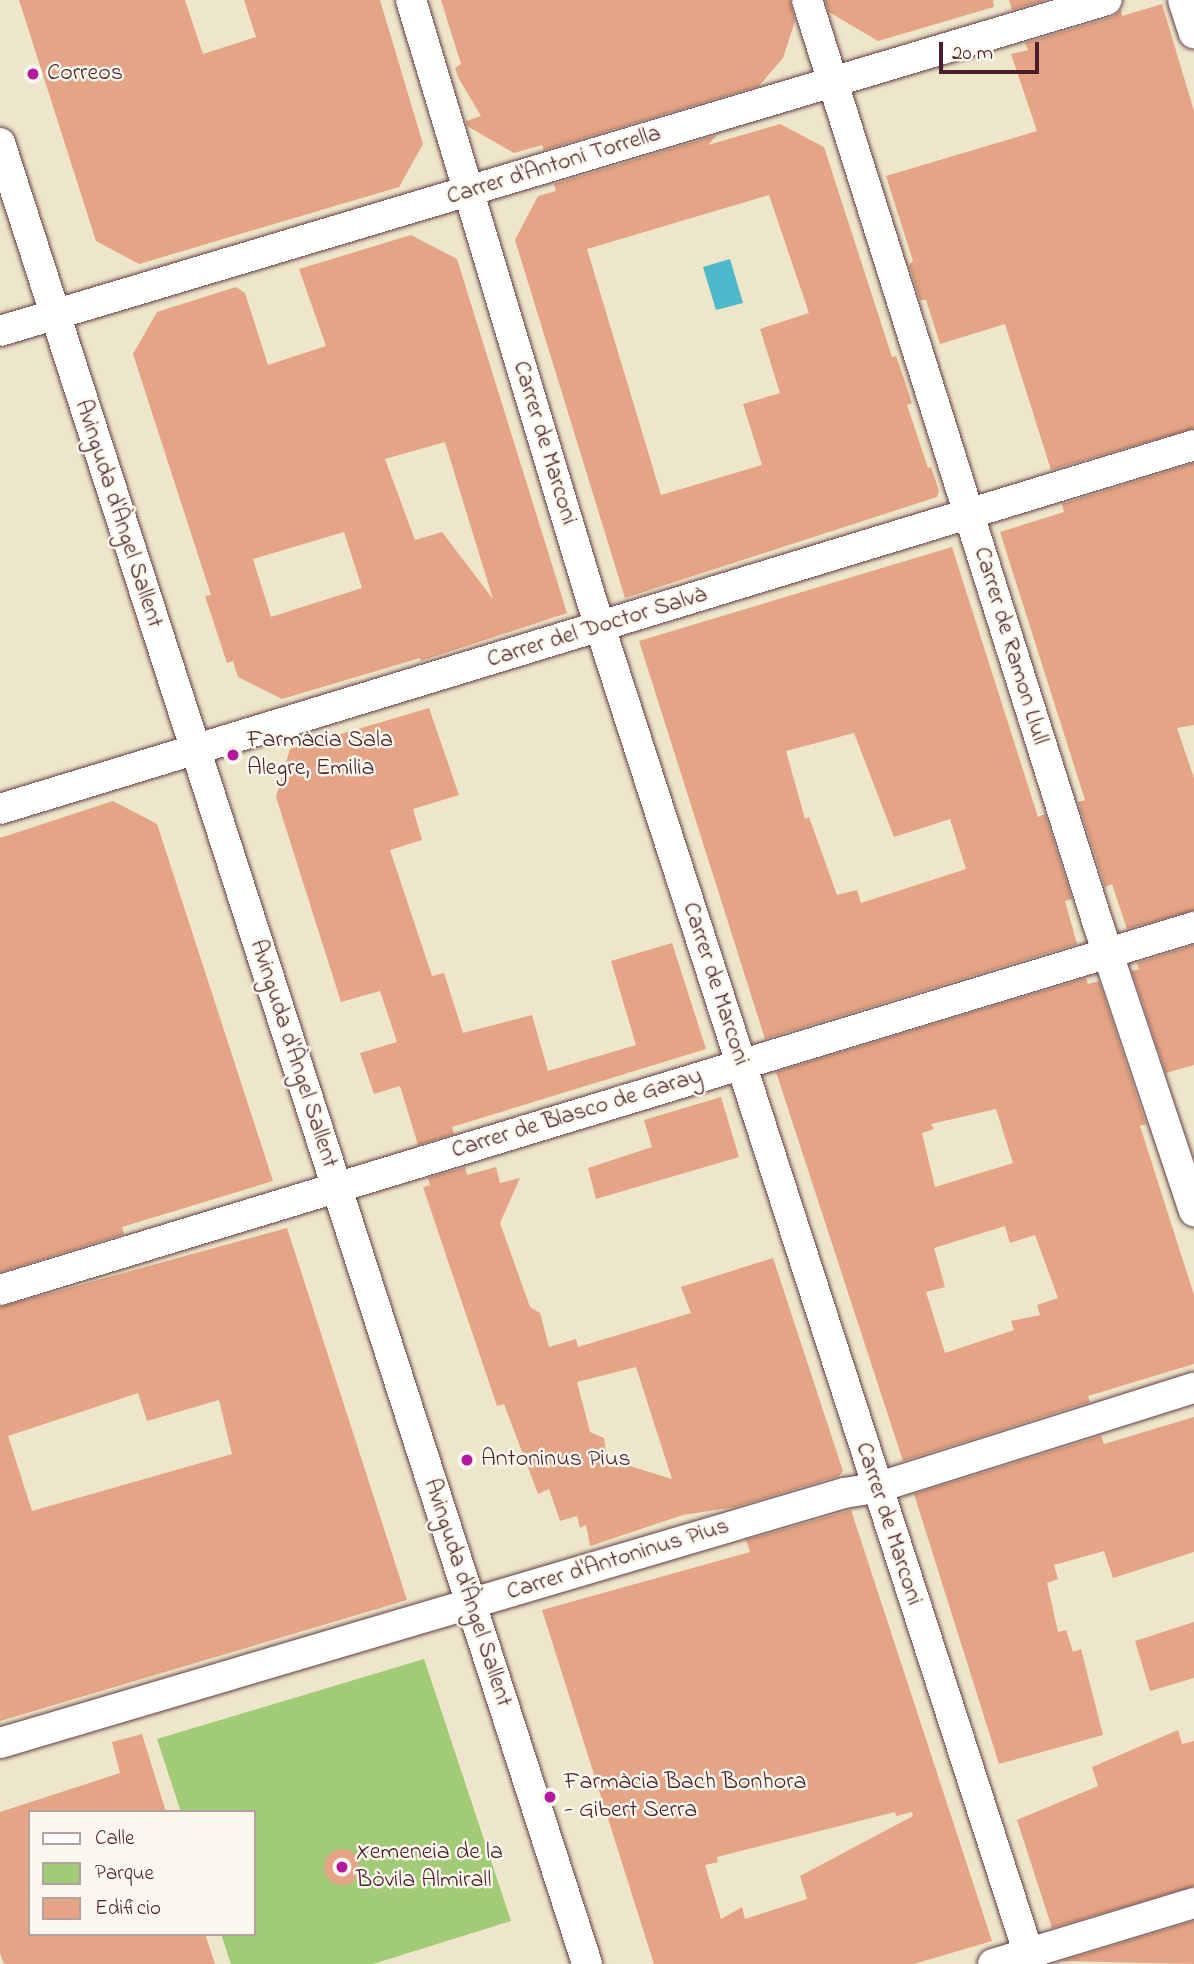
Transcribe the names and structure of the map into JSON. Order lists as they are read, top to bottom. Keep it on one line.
{"streets":{"street":["Carrer d'Antoni Torrella","Carrer de Marconi","Avinguda d'Àngel Sallent","Carrer del Doctor Salvà","Carrer de Ramon Llull","Carrer de Blasco de Garay","Carrer d'Antoninus Pius"]},"crossings":[["Carrer d'Antoni Torrella","Carrer de Marconi"],["Carrer d'Antoni Torrella","Avinguda d'Àngel Sallent"],["Carrer d'Antoni Torrella","Carrer de Ramon Llull"],["Carrer de Marconi","Carrer del Doctor Salvà"],["Carrer de Marconi","Carrer de Blasco de Garay"],["Carrer de Marconi","Carrer d'Antoninus Pius"],["Avinguda d'Àngel Sallent","Carrer del Doctor Salvà"],["Avinguda d'Àngel Sallent","Carrer de Blasco de Garay"],["Avinguda d'Àngel Sallent","Carrer d'Antoninus Pius"],["Carrer del Doctor Salvà","Carrer de Ramon Llull"],["Carrer de Ramon Llull","Carrer de Blasco de Garay"]],"places":["Correos","Farmàcia Sala Alegre, Emilia","Antoninus Pius","Farmàcia Bach Bonhora - Gibert Serra","Xemeneia de la Bòvila Almirall"],"legend":["Calle","Parque","Edificio"],"scale_bar":"20 m"}
